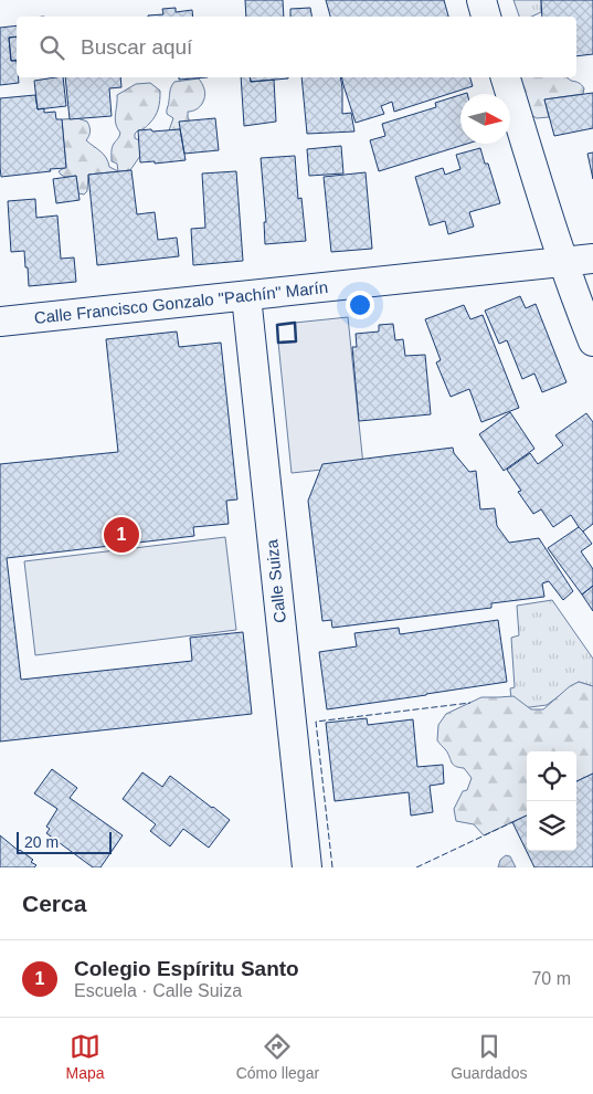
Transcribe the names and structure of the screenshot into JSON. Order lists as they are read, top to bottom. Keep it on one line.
{"streets":{"street":["Calle Francisco Gonzalo \"Pachín\" Marín","Calle Suiza"]},"crossings":[["Calle Francisco Gonzalo \"Pachín\" Marín","Calle Suiza"]],"scale_bar":"20 m","north":"right","page":{"search":"Buscar aquí","pins":"1","scale":"20 m","heading":"Cerca","list":[{"mark":"1","name":"Colegio Espíritu Santo","note":"Escuela · Calle Suiza","value":"70 m"}],"nav":["Mapa","Cómo llegar","Guardados"]}}
